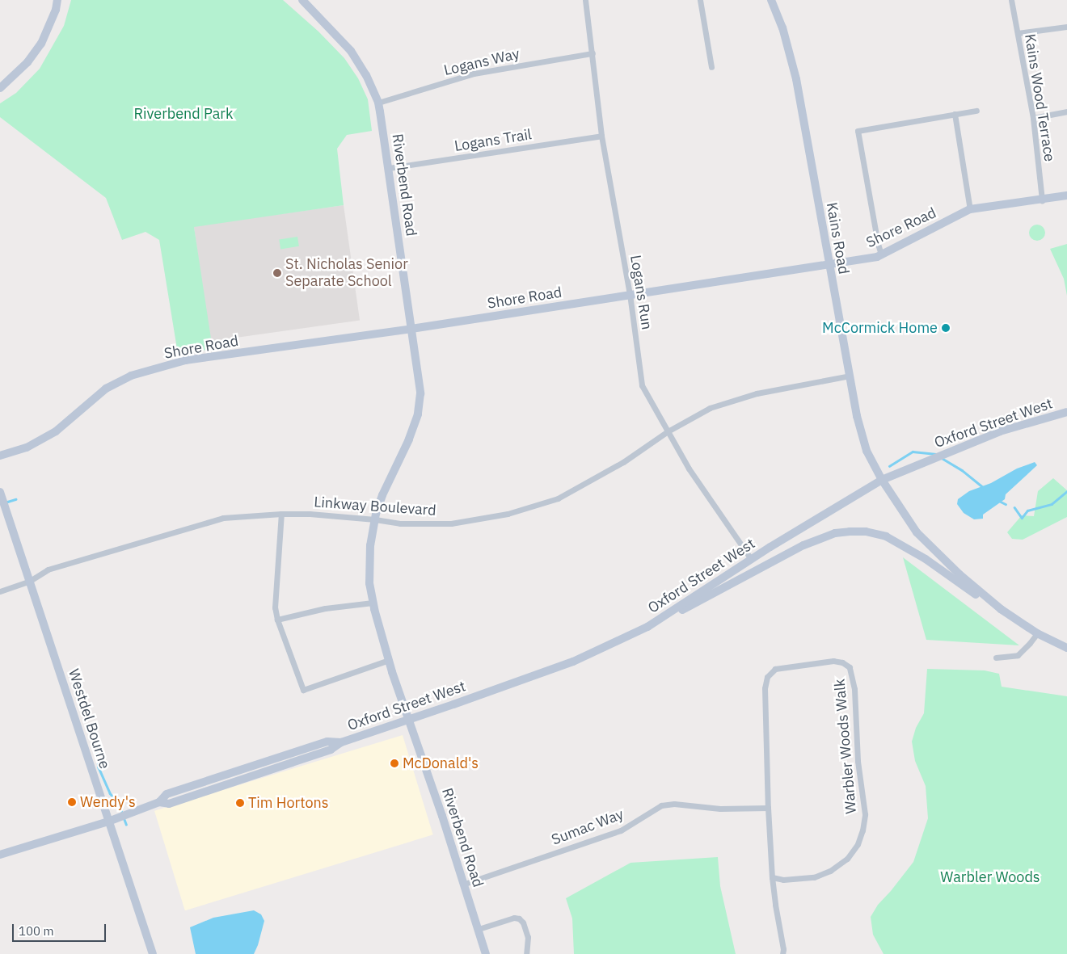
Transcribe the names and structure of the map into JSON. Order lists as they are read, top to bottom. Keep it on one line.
{"streets":{"street":["Logans Way","Kains Wood Terrace","Logans Trail","Riverbend Road","Shore Road","Kains Road","Logans Run","Oxford Street West","Linkway Boulevard","Westdel Bourne","Warbler Woods Walk","Sumac Way"]},"crossings":[["Logans Way","Riverbend Road"],["Logans Way","Logans Run"],["Kains Wood Terrace","Shore Road"],["Logans Trail","Riverbend Road"],["Logans Trail","Logans Run"],["Riverbend Road","Shore Road"],["Riverbend Road","Oxford Street West"],["Riverbend Road","Linkway Boulevard"],["Riverbend Road","Sumac Way"],["Shore Road","Kains Road"],["Shore Road","Logans Run"],["Kains Road","Oxford Street West"],["Kains Road","Linkway Boulevard"],["Logans Run","Oxford Street West"],["Logans Run","Linkway Boulevard"],["Oxford Street West","Westdel Bourne"],["Linkway Boulevard","Westdel Bourne"],["Warbler Woods Walk","Sumac Way"]],"parks":["Riverbend Park","Warbler Woods"],"places":["St. Nicholas Senior Separate School","McCormick Home","McDonald's","Wendy's","Tim Hortons"],"scale_bar":"100 m"}
